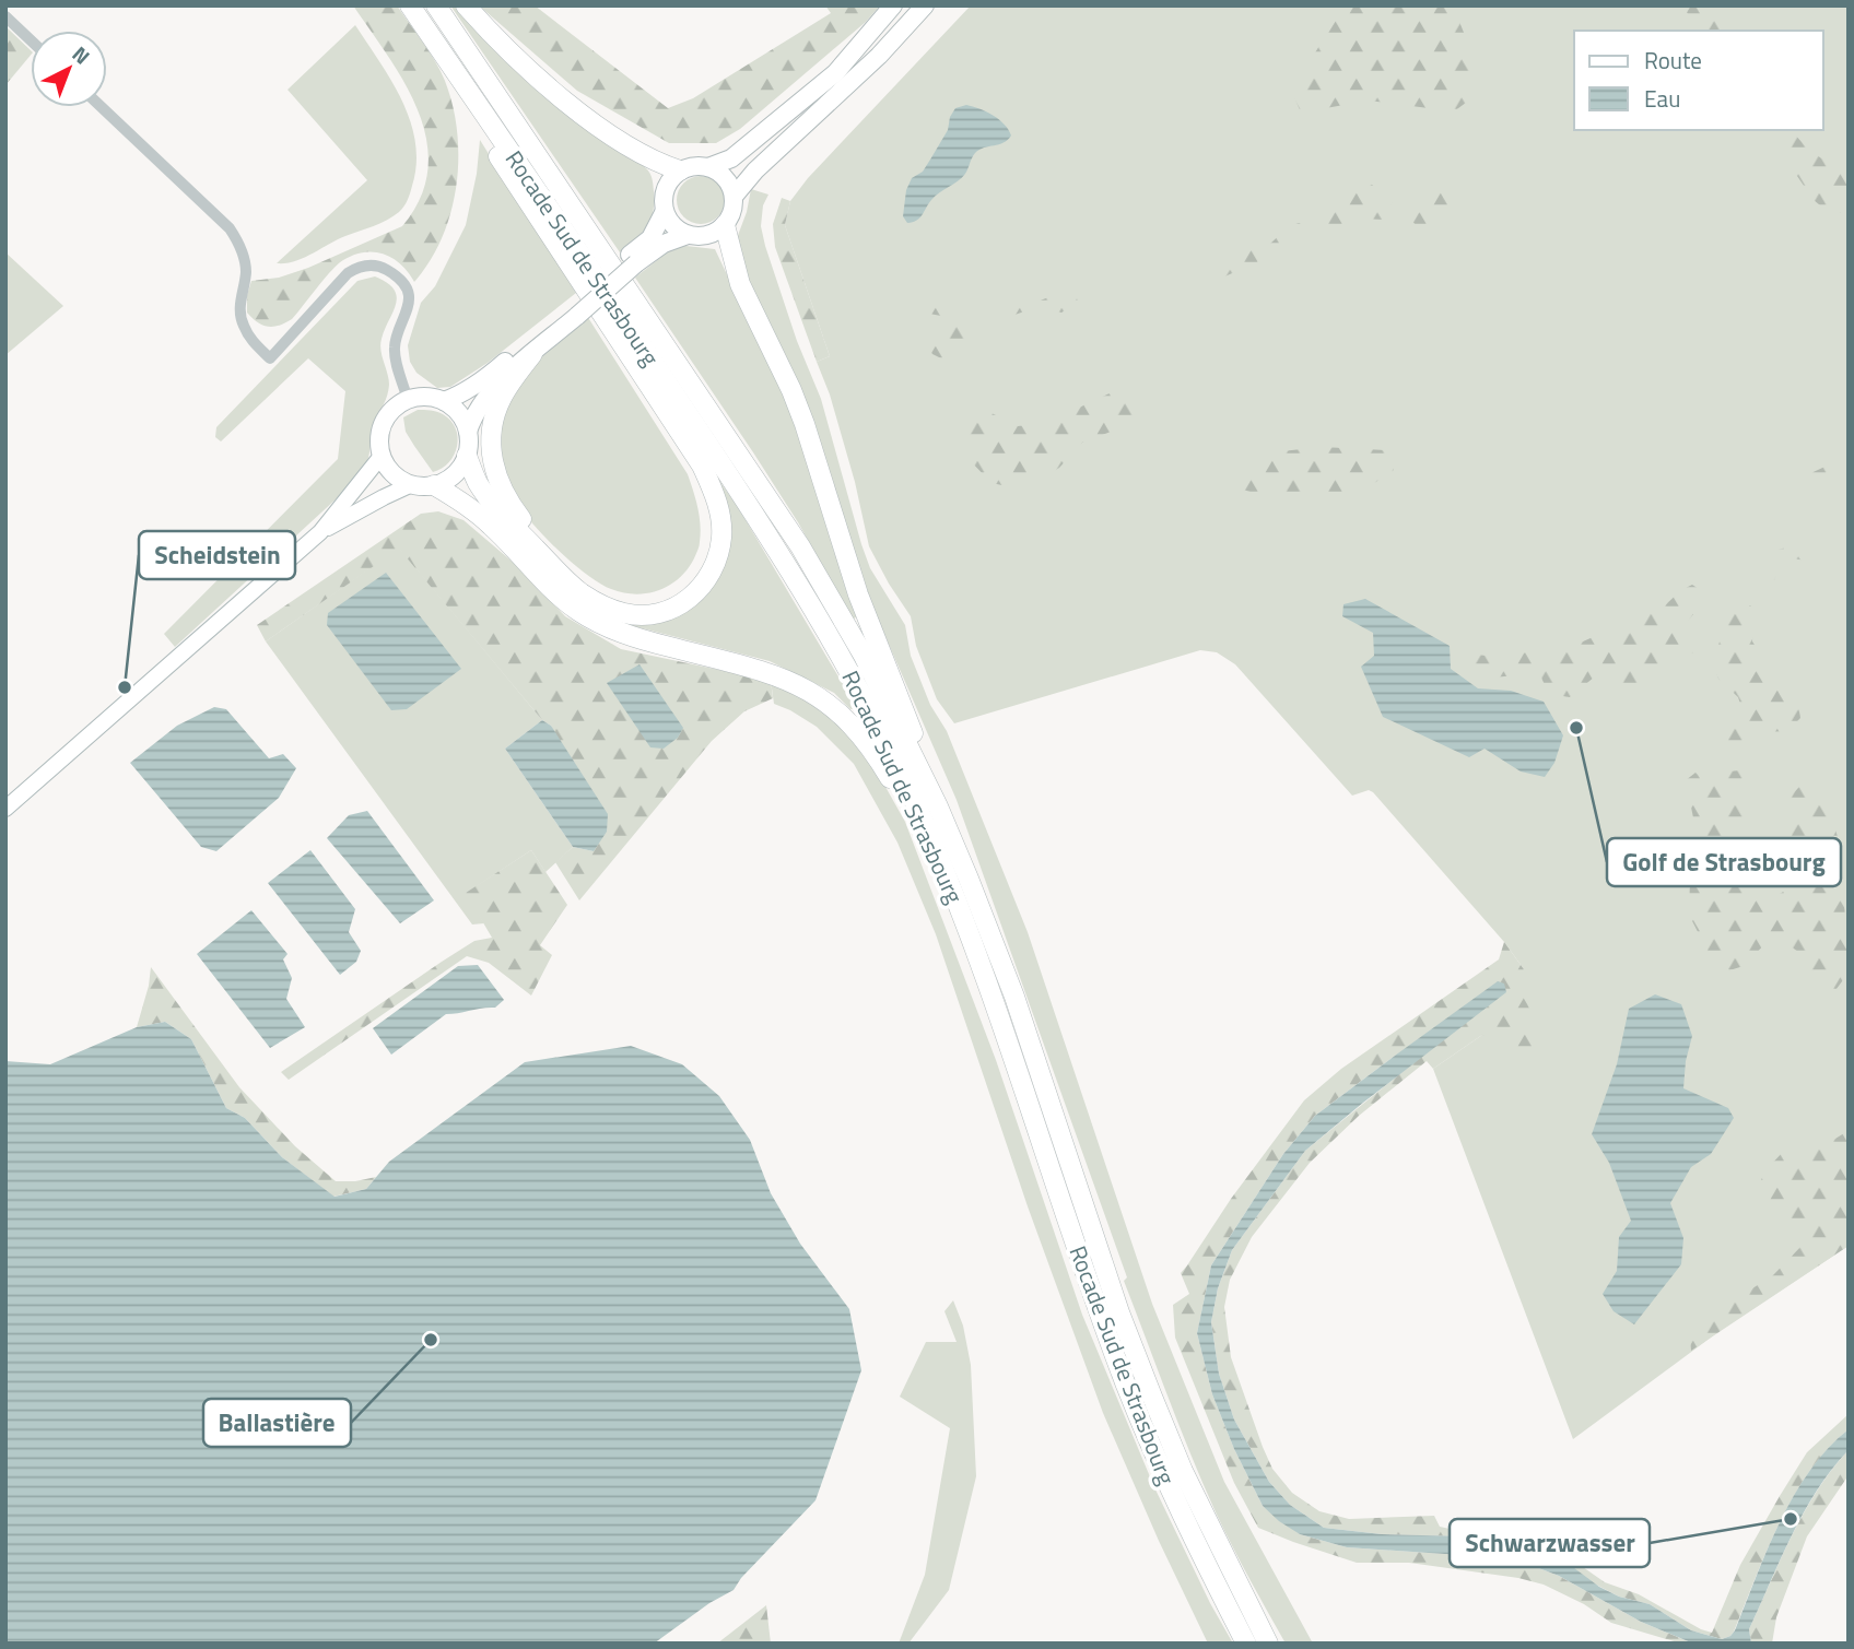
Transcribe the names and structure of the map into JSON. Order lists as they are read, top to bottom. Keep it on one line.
{"streets":{"highway":["Rocade Sud de Strasbourg"]},"places":["Scheidstein","Golf de Strasbourg","Ballastière","Schwarzwasser"],"legend":["Route","Eau"],"north":"top right"}
